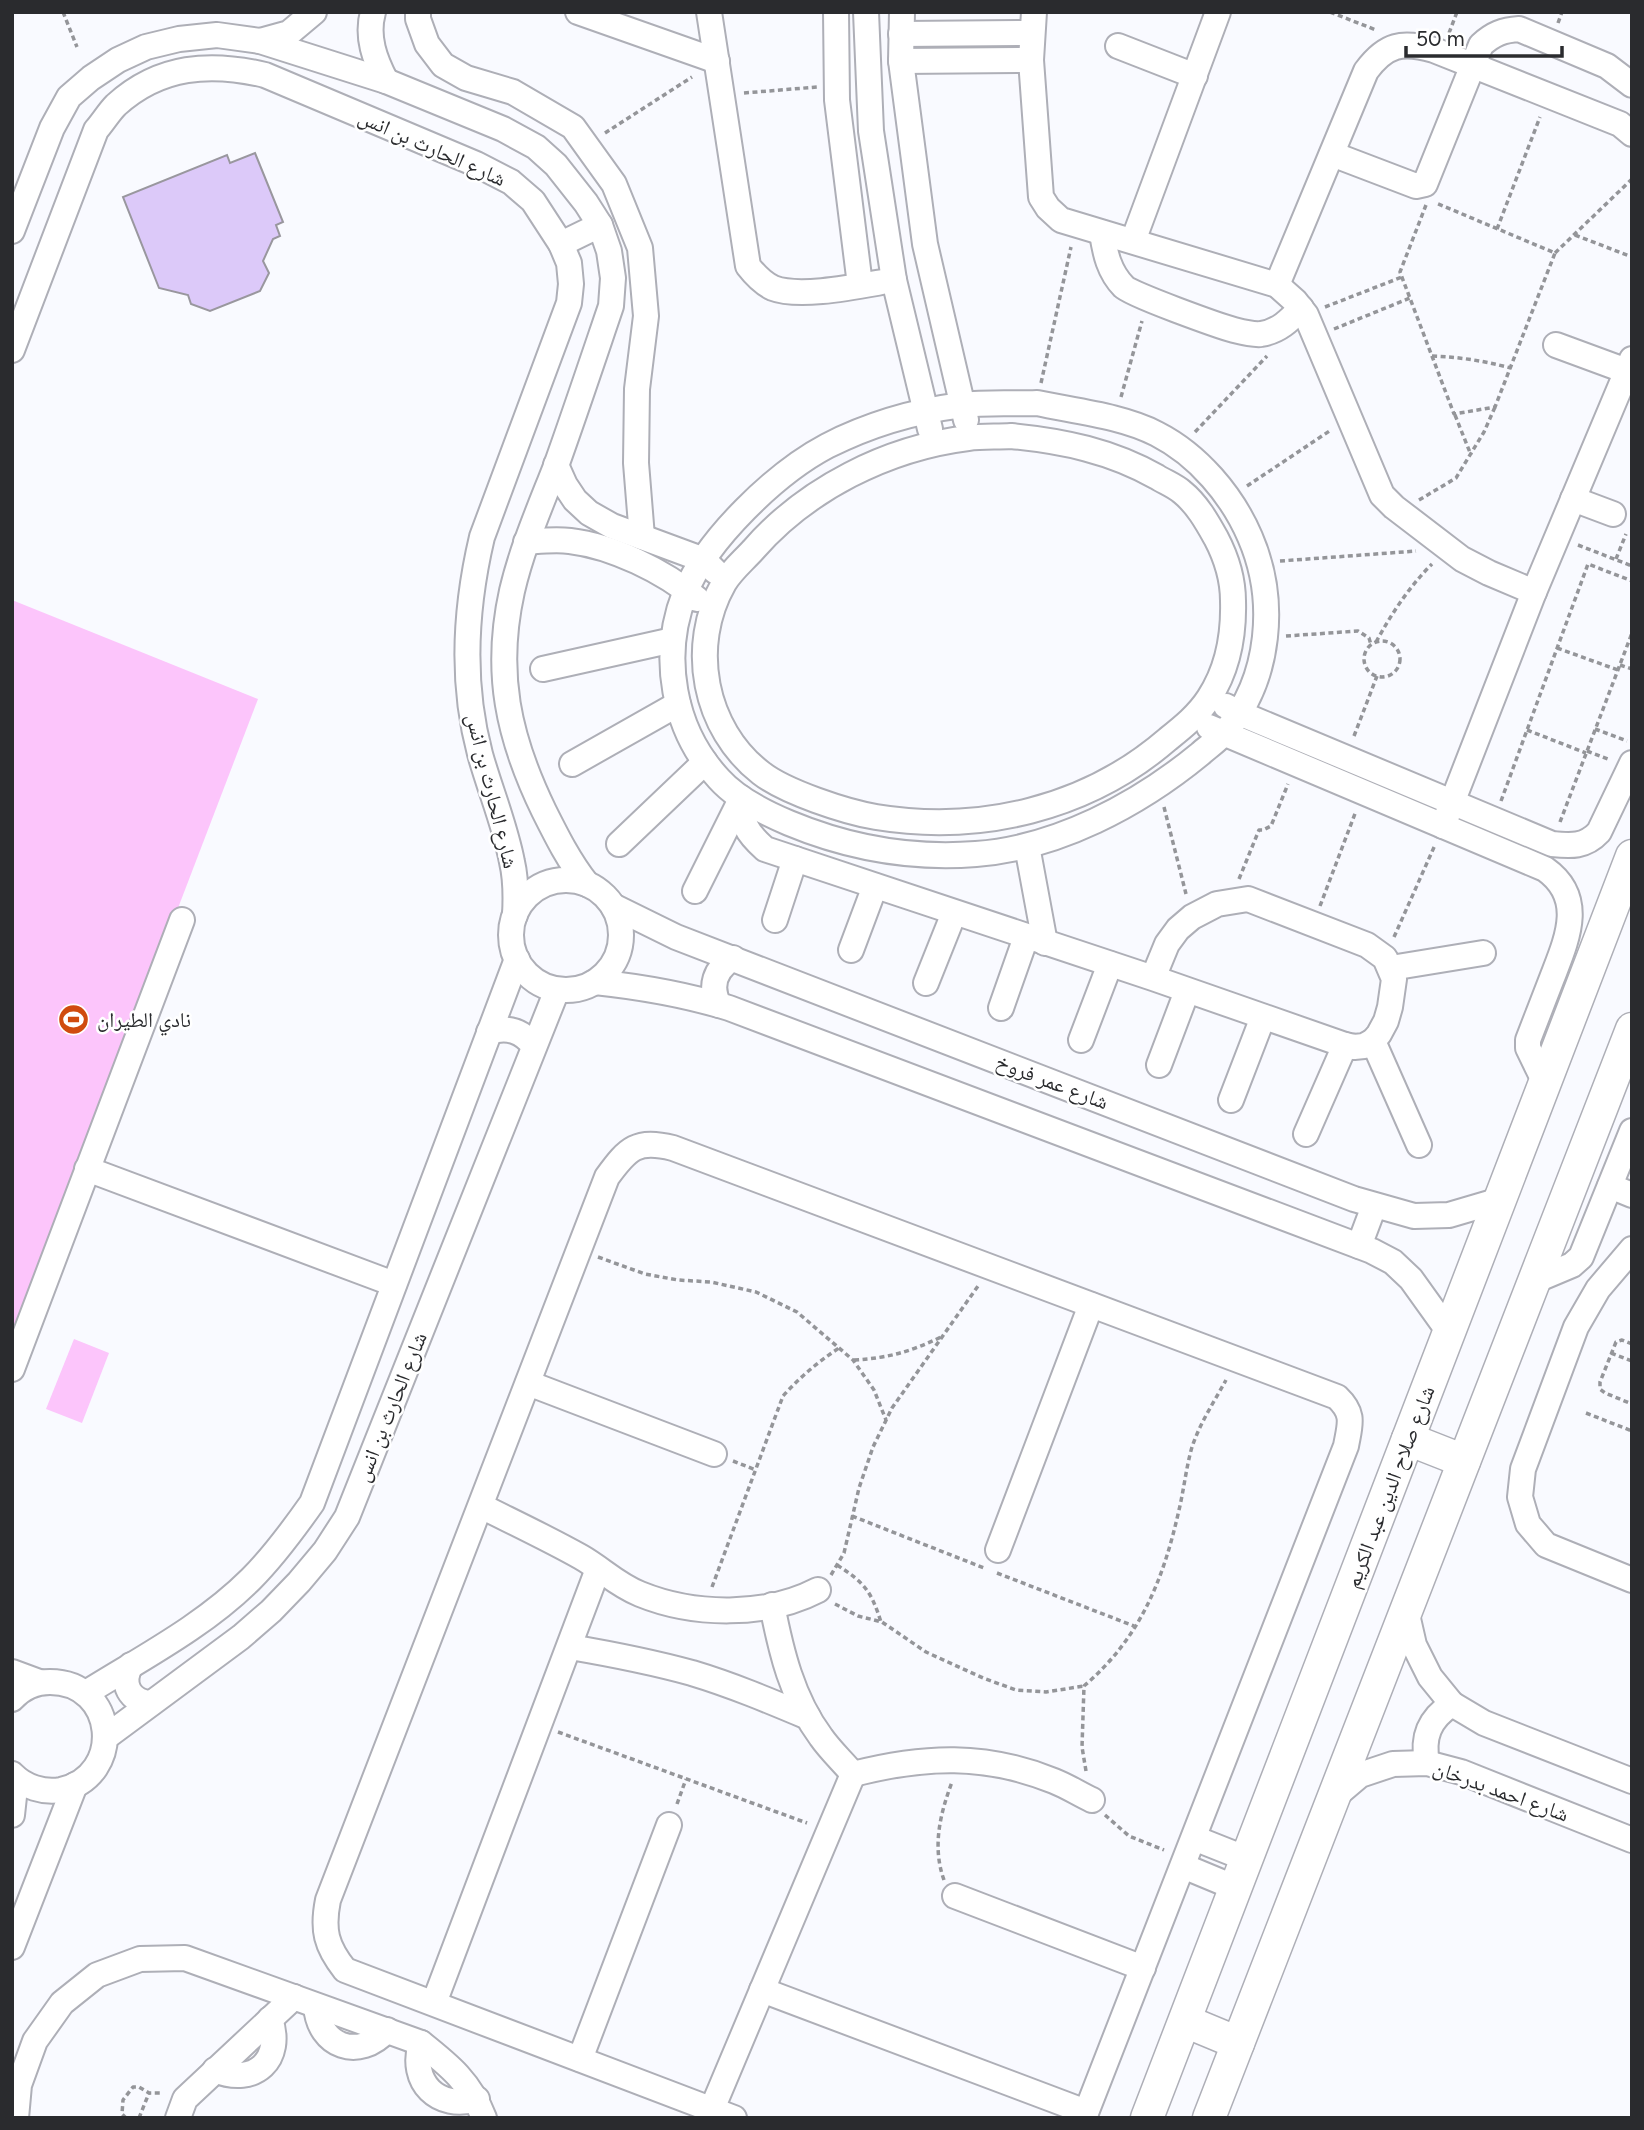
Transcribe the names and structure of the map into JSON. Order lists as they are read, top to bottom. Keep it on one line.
{"streets":{"main road":["شارع صلاح الدين عبد الكريم"],"street":["شارع الحارث بن انس","شارع عمر فروخ","شارع احمد بدرخان"]},"crossings":[["شارع الحارث بن انس","شارع عمر فروخ"],["شارع عمر فروخ","شارع صلاح الدين عبد الكريم"]],"places":{"sports":["نادي الطيران"]},"scale_bar":"50 m"}
